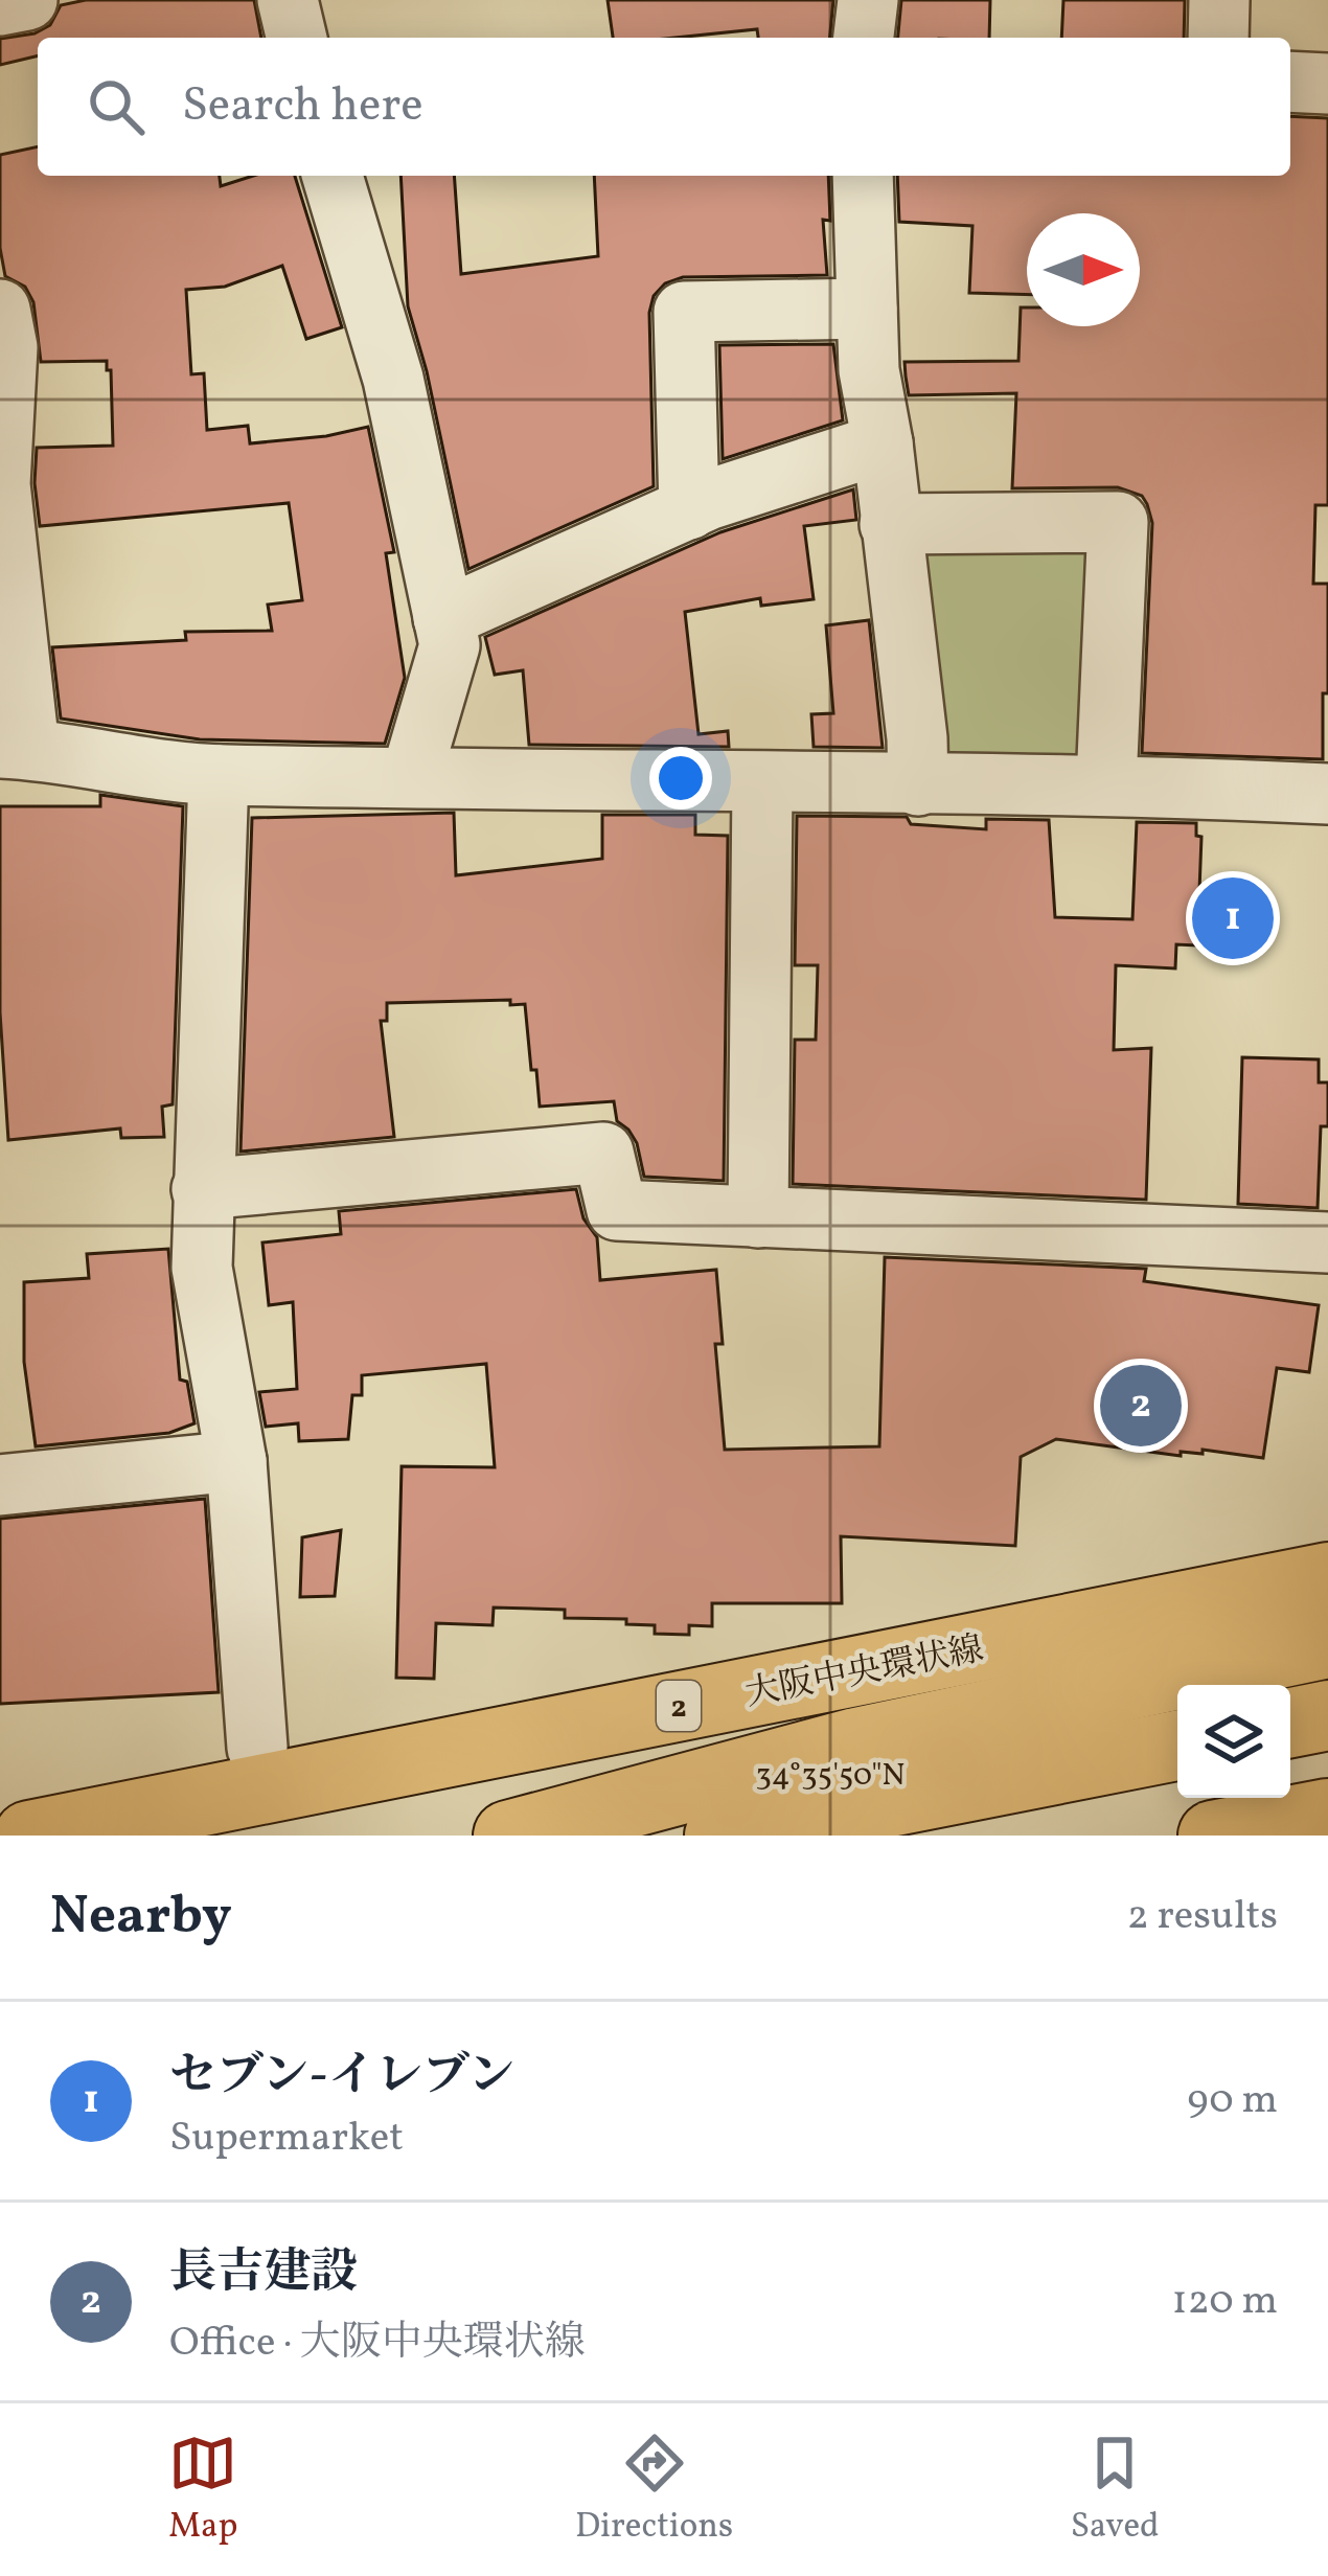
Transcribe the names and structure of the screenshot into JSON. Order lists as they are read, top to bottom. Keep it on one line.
{"streets":{"main road":["大阪中央環状線","2"]},"north":"right","page":{"search":"Search here","pins":["1","2"],"heading":["Nearby","2 results"],"list":[{"mark":"1","name":"セブン-イレブン","note":"Supermarket","value":"90 m"},{"mark":"2","name":"長吉建設","note":"Office · 大阪中央環状線","value":"120 m"}],"nav":["Map","Directions","Saved"]},"coordinates":["34°35'50\"N"]}
